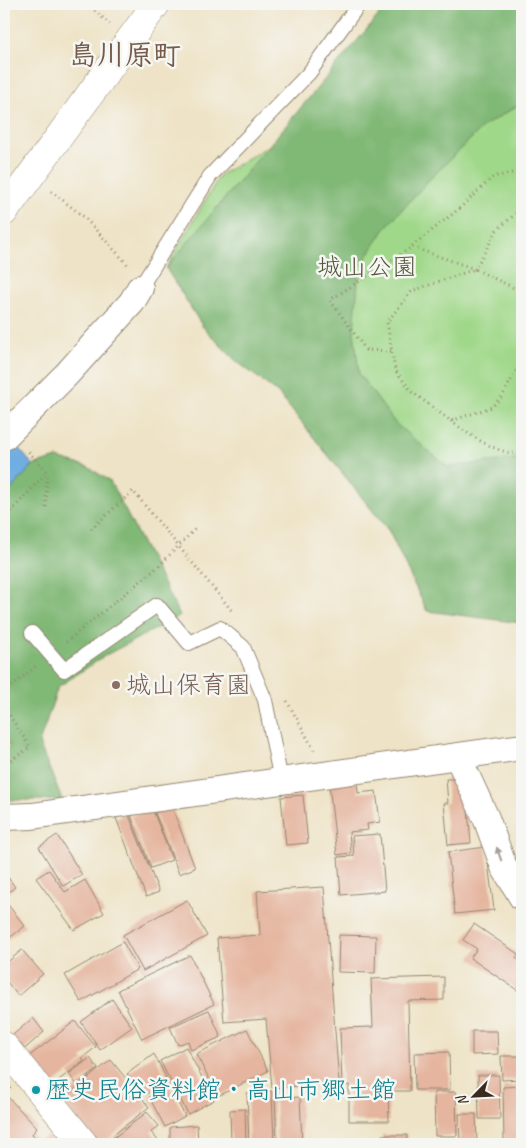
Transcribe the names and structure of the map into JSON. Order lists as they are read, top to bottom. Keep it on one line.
{"districts":["島川原町"],"parks":["城山公園"],"places":["城山保育園","歴史民俗資料館・高山市郷土館"],"north":"bottom left"}
